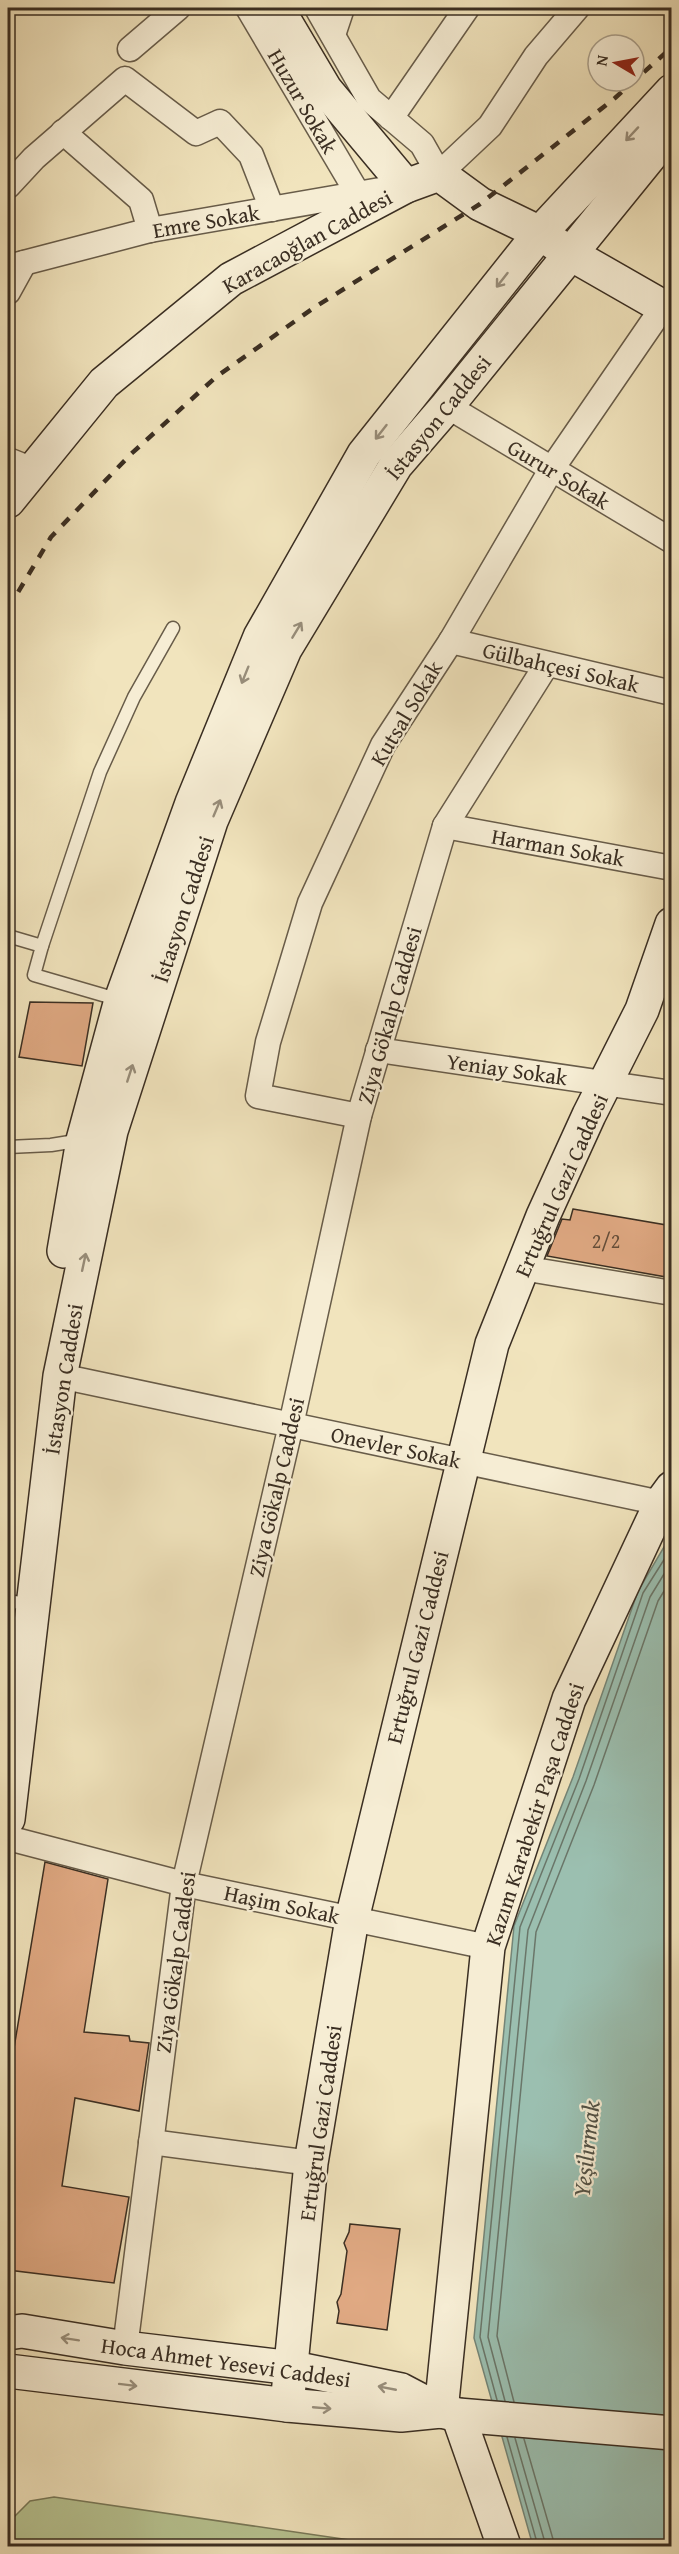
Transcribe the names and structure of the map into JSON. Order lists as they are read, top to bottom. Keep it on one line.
{"streets":{"street":["Huzur Sokak","Emre Sokak","Karacaoğlan Caddesi","İstasyon Caddesi","Gurur Sokak","Gülbahçesi Sokak","Kutsal Sokak","Harman Sokak","Ziya Gökalp Caddesi","Yeniay Sokak","Ertuğrul Gazi Caddesi","Onevler Sokak","Kazım Karabekir Paşa Caddesi","Haşim Sokak","Hoca Ahmet Yesevi Caddesi"]},"crossings":[["Huzur Sokak","Emre Sokak"],["Emre Sokak","Karacaoğlan Caddesi"],["İstasyon Caddesi","Gurur Sokak"],["İstasyon Caddesi","Onevler Sokak"],["Gurur Sokak","Kutsal Sokak"],["Gülbahçesi Sokak","Kutsal Sokak"],["Gülbahçesi Sokak","Ziya Gökalp Caddesi"],["Kutsal Sokak","Ziya Gökalp Caddesi"],["Harman Sokak","Ziya Gökalp Caddesi"],["Ziya Gökalp Caddesi","Yeniay Sokak"],["Ziya Gökalp Caddesi","Onevler Sokak"],["Ziya Gökalp Caddesi","Haşim Sokak"],["Ziya Gökalp Caddesi","Hoca Ahmet Yesevi Caddesi"],["Yeniay Sokak","Ertuğrul Gazi Caddesi"],["Ertuğrul Gazi Caddesi","Onevler Sokak"],["Ertuğrul Gazi Caddesi","Haşim Sokak"],["Ertuğrul Gazi Caddesi","Hoca Ahmet Yesevi Caddesi"],["Onevler Sokak","Kazım Karabekir Paşa Caddesi"],["Kazım Karabekir Paşa Caddesi","Haşim Sokak"],["Kazım Karabekir Paşa Caddesi","Hoca Ahmet Yesevi Caddesi"]],"water":["Yeşilırmak"],"house_numbers":["2/2"],"north":"left"}
